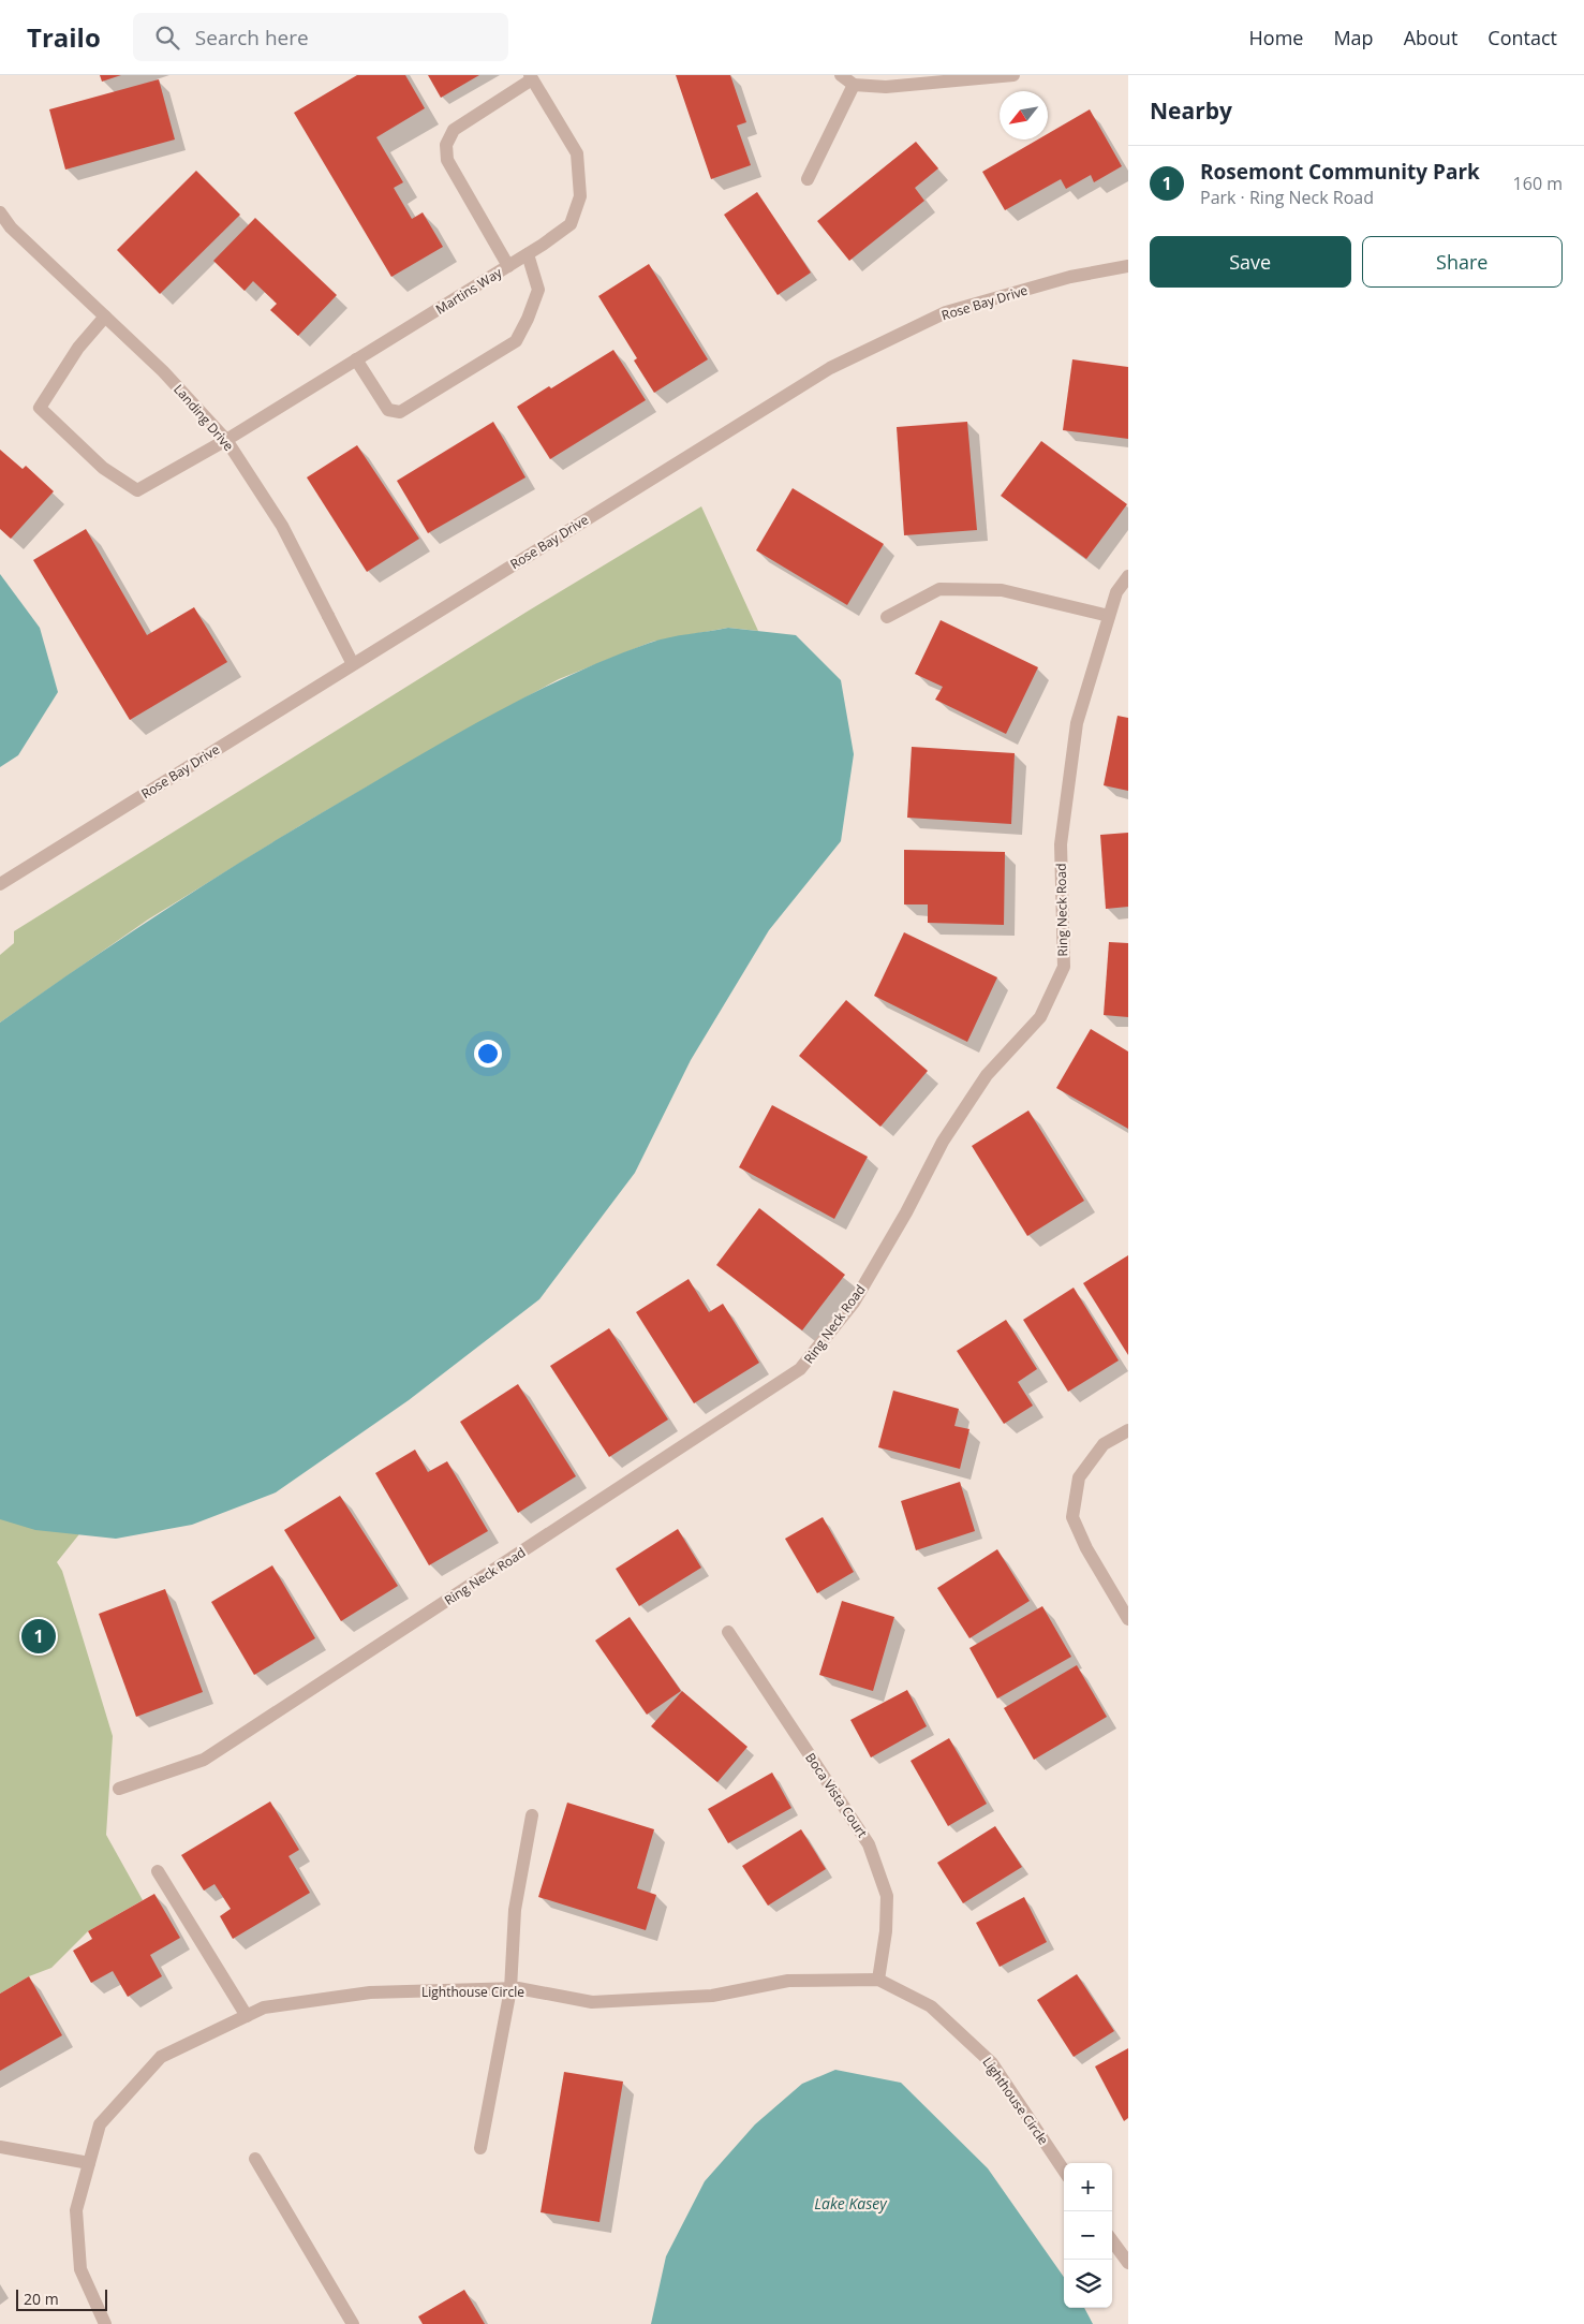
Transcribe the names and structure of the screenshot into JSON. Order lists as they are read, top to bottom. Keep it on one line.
{"streets":{"street":["Martins Way","Rose Bay Drive","Landing Drive","Ring Neck Road","Boca Vista Court","Lighthouse Circle"]},"crossings":[["Martins Way","Landing Drive"],["Rose Bay Drive","Landing Drive"],["Boca Vista Court","Lighthouse Circle"]],"water":["Lake Kasey"],"scale_bar":"20 m","north":"bottom left","page":{"header":"Trailo","search":"Search here","nav":["Home","Map","About","Contact"],"heading":"Nearby","list":[{"mark":"1","name":"Rosemont Community Park","note":"Park · Ring Neck Road","value":"160 m"}],"buttons":["Save","Share"],"pins":"1","map_buttons":["+","−"],"scale":"20 m"}}
